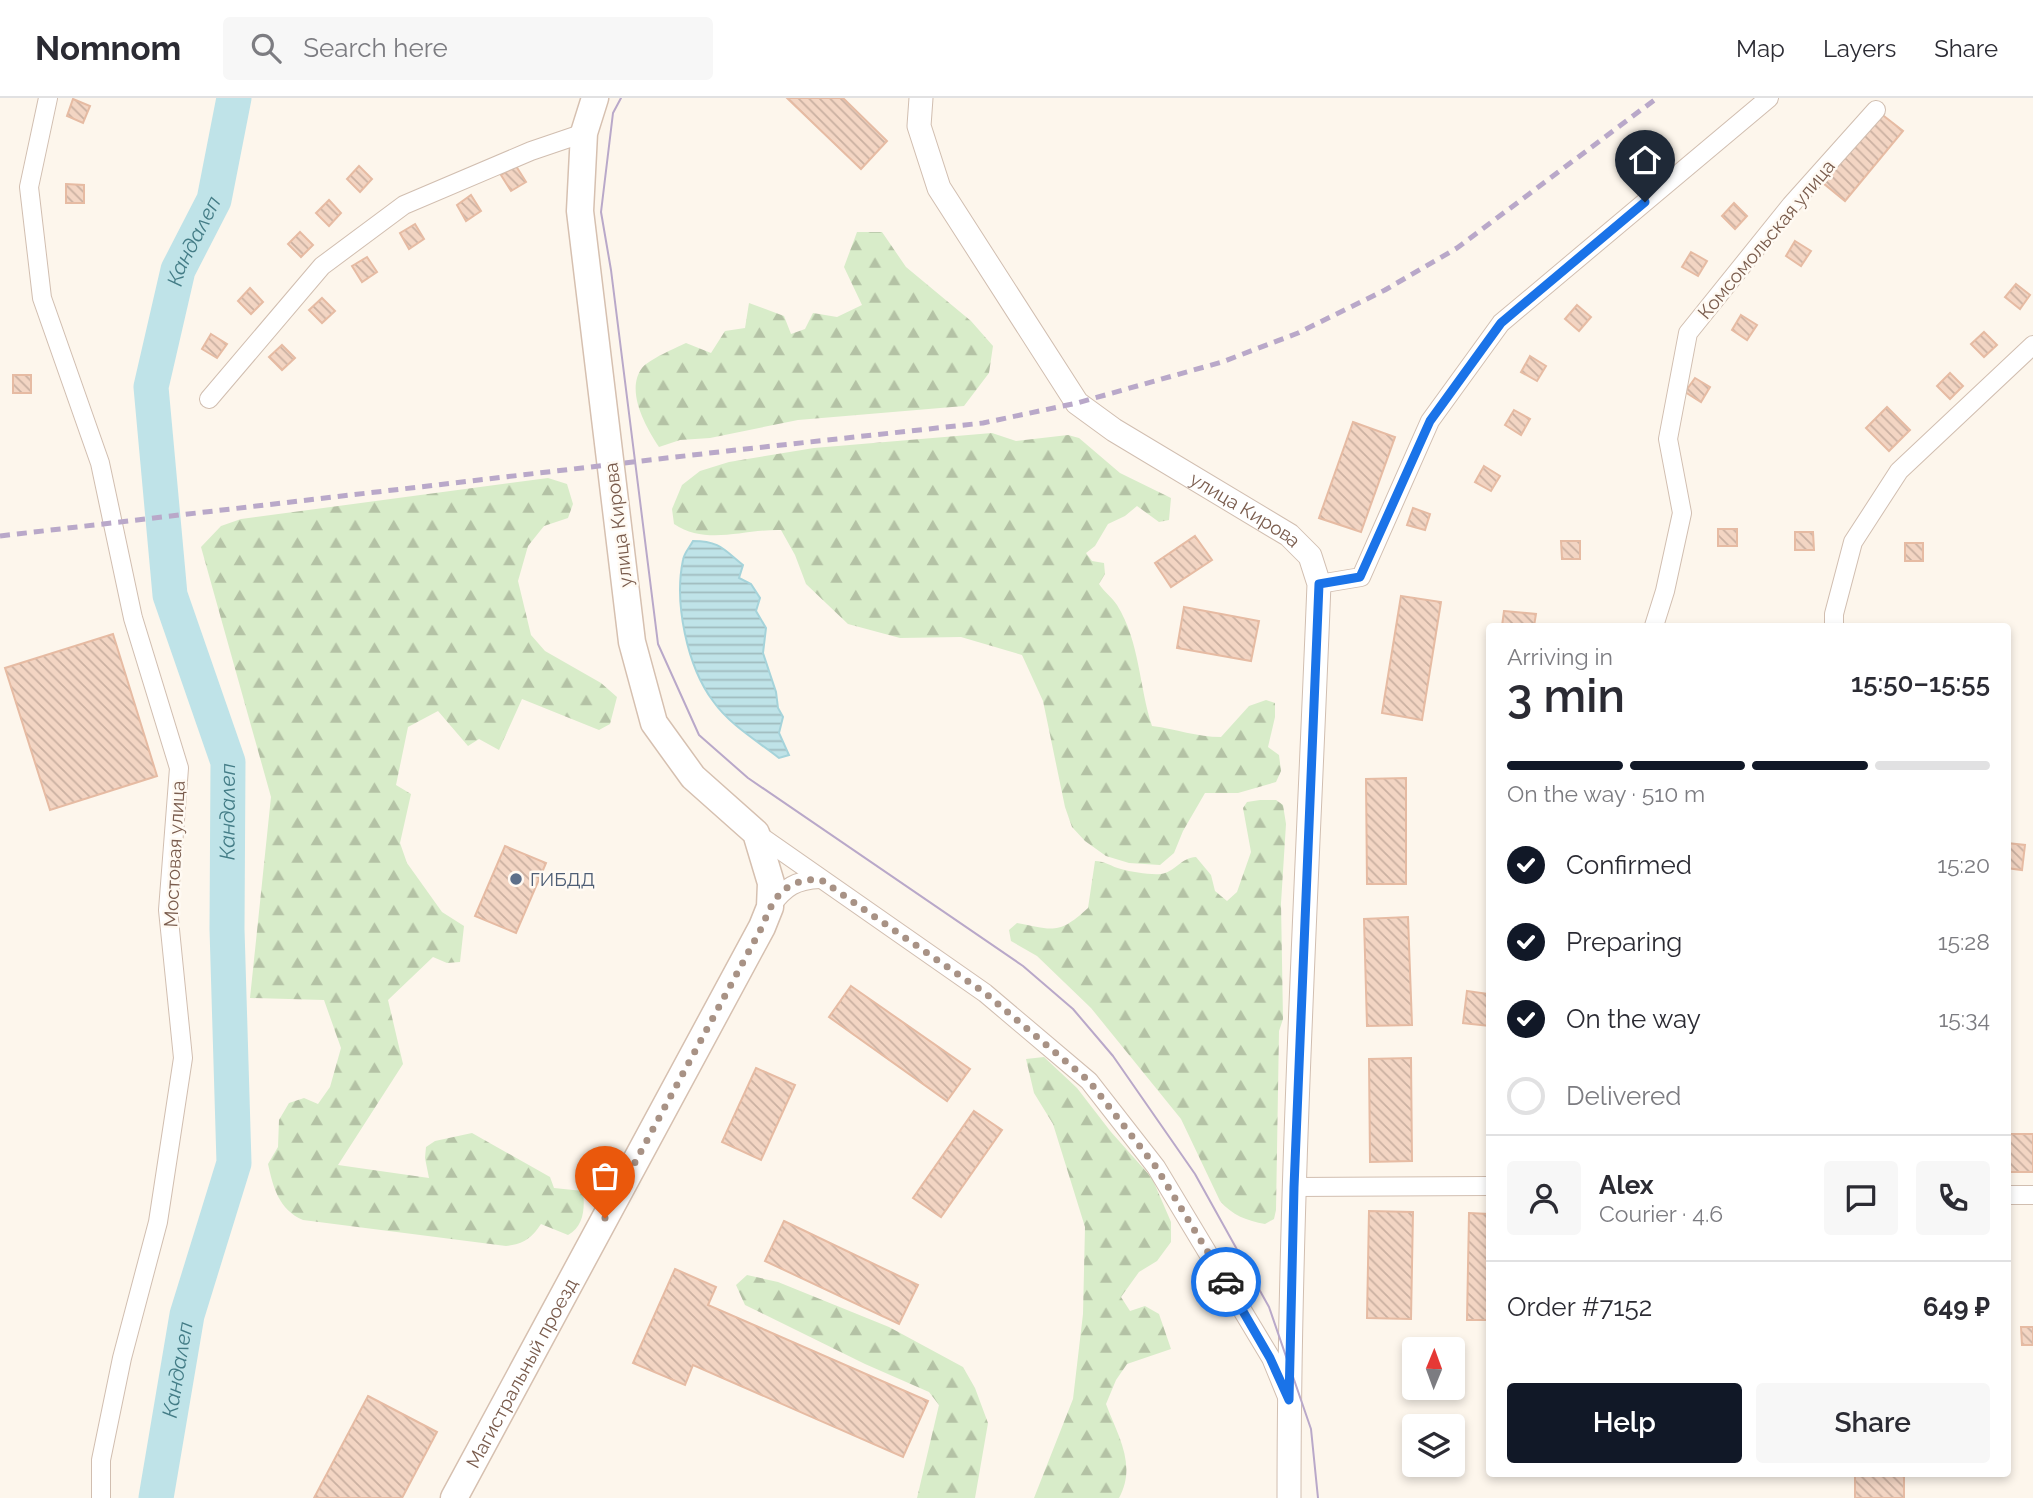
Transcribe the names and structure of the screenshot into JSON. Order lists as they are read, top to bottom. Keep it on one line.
{"streets":{"main road":["улица Кирова","Магистральный проезд"],"street":["Комсомольская улица","Мостовая улица"]},"crossings":[["улица Кирова","Магистральный проезд"]],"water":["Кандалеп"],"places":["ГИБДД"],"north":"top","page":{"header":"Nomnom","search":"Search here","nav":["Map","Layers","Share"],"heading":["3 min","Arriving in","15:50–15:55"],"panel":["Alex","Courier · 4.6","Order #7152","649 ₽"],"bar":"On the way · 510 m","list":[["Confirmed","15:20"],["Preparing","15:28"],["On the way","15:34"],"Delivered"],"buttons":["Help","Share"]}}
